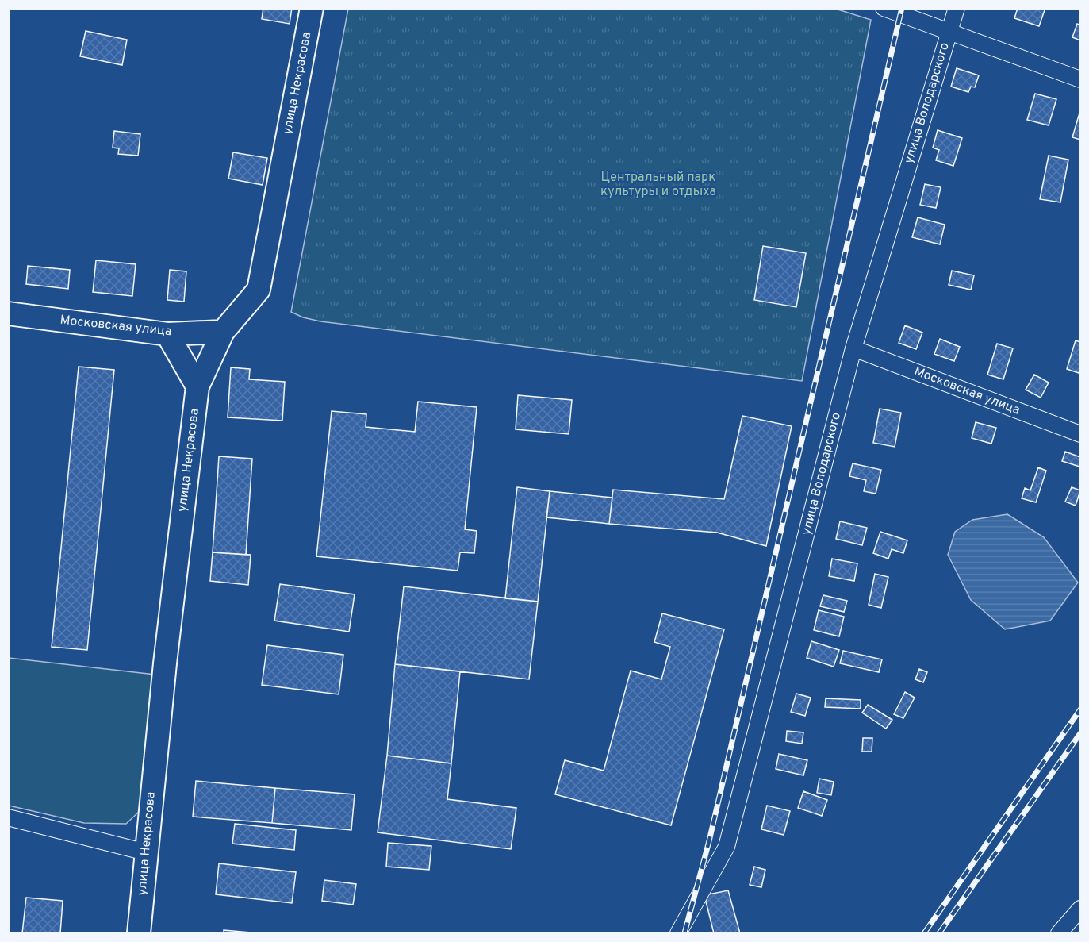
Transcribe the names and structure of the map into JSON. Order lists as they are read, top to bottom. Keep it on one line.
{"streets":{"main road":["улица Некрасова","Московская улица"],"street":["улица Володарского"]},"crossings":[["улица Некрасова","Московская улица"],["улица Володарского","Московская улица"]],"parks":["Центральный парк культуры и отдыха"]}
